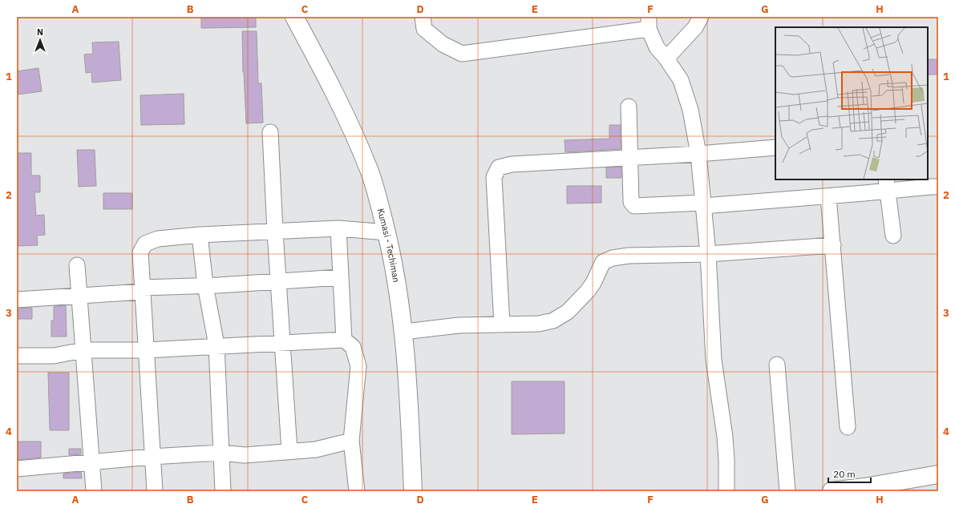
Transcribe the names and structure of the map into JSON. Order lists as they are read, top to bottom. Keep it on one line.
{"streets":{"main road":["Kumasi - Techiman"]},"scale_bar":"20 m","north":"top","grid":{"columns":["A","B","C","D","E","F","G","H"],"rows":["1","2","3","4"]}}
